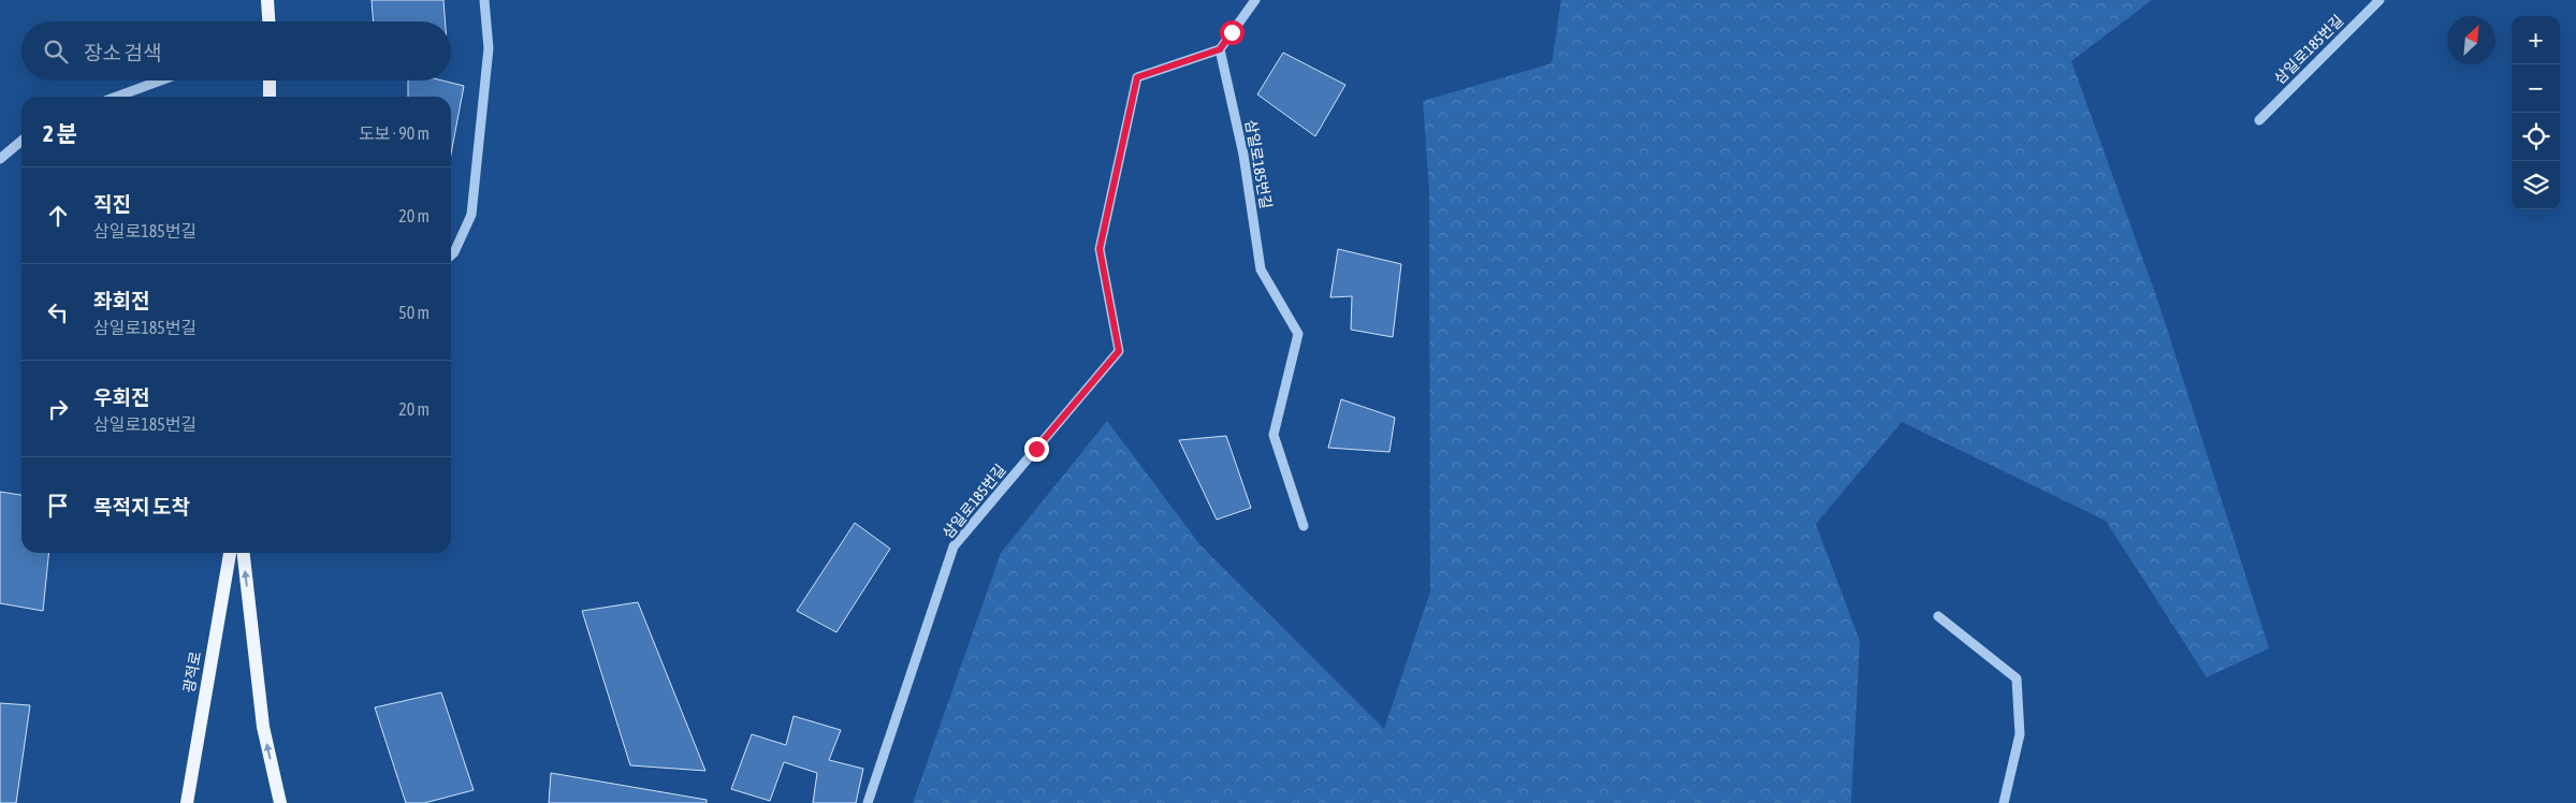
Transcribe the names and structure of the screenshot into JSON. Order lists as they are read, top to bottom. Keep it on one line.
{"streets":{"main road":["광적로"],"street":["삼일로185번길"]},"north":"top right","page":{"map_buttons":["+","−"],"search":"장소 검색","heading":["2 분","도보 · 90 m"],"list":[["직진","삼일로185번길","20 m"],["좌회전","삼일로185번길","50 m"],["우회전","삼일로185번길","20 m"],"목적지 도착"]}}
